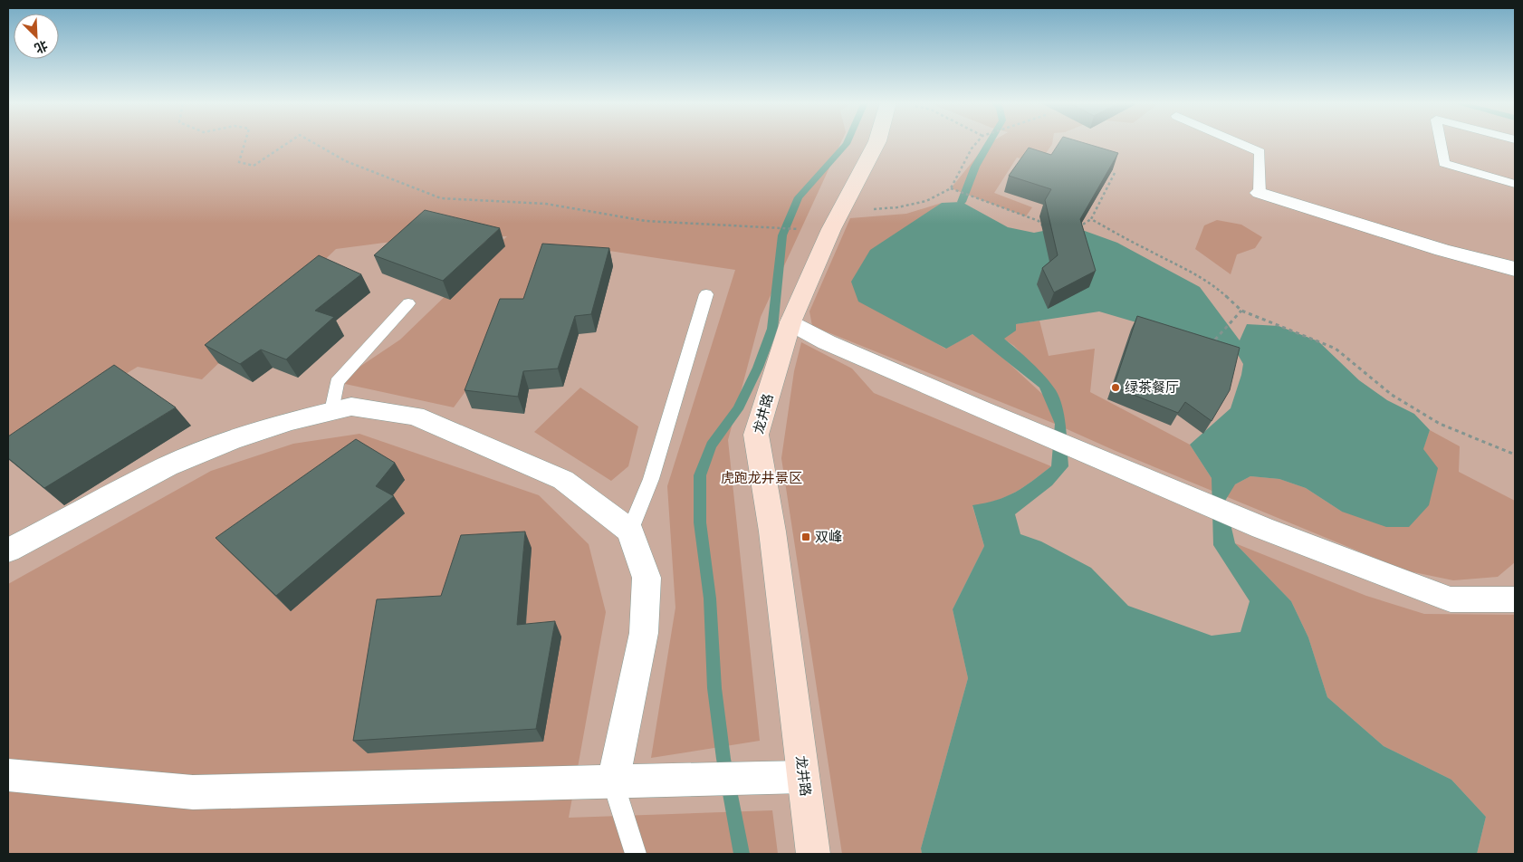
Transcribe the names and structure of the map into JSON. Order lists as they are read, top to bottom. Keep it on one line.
{"streets":{"street":["龙井路"]},"parks":["虎跑龙井景区"],"places":{"other":["绿茶餐厅"],"transit":["双峰"]},"north":"bottom right"}
